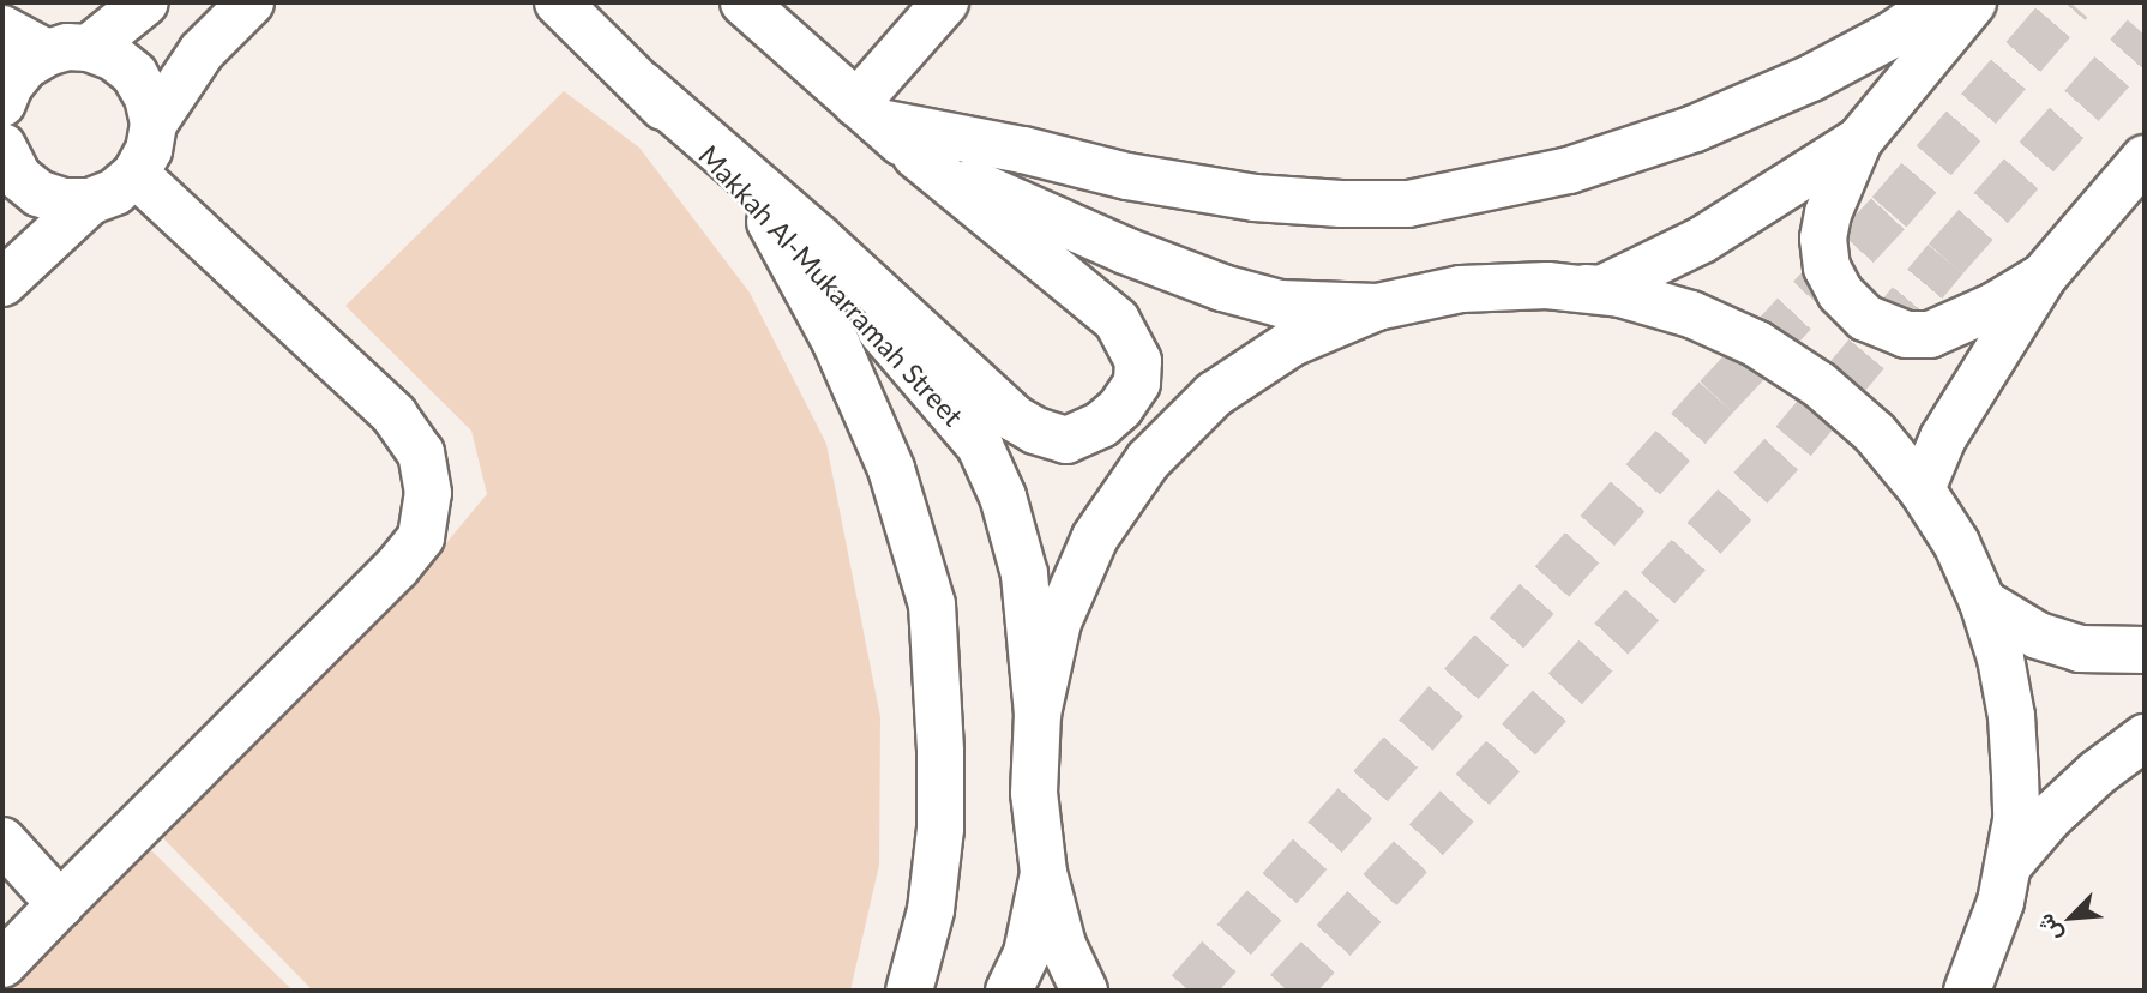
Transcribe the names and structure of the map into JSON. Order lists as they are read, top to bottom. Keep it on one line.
{"streets":{"street":["Makkah Al-Mukarramah Street"]},"north":"bottom left"}
